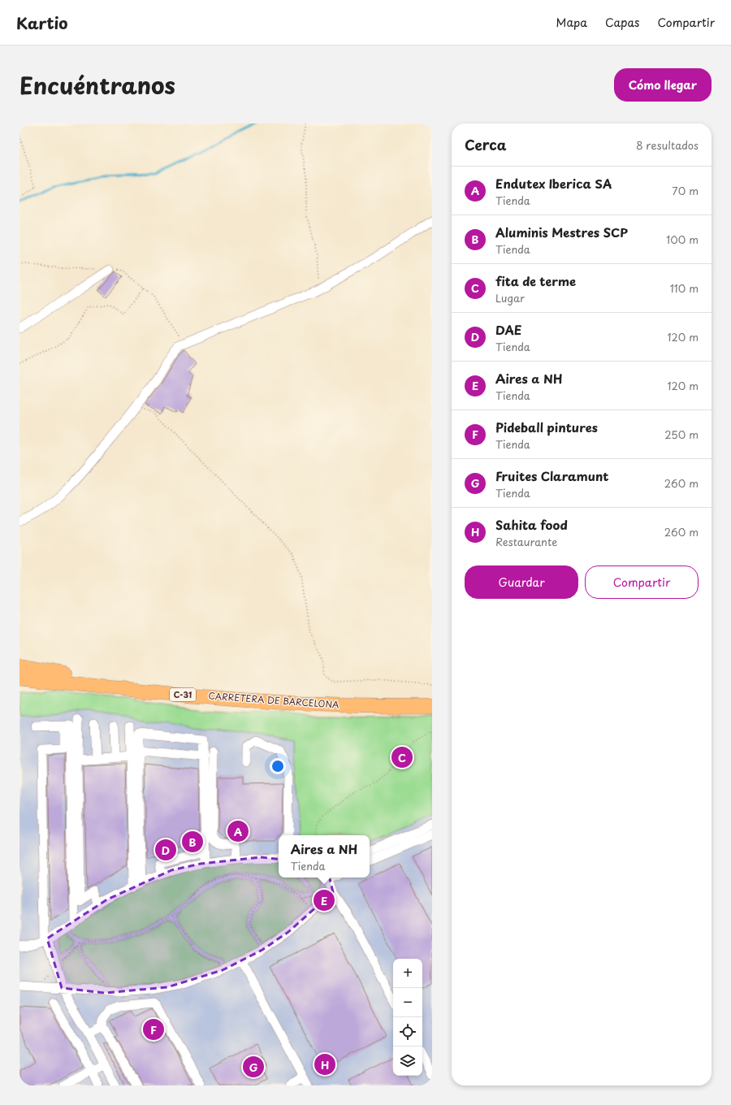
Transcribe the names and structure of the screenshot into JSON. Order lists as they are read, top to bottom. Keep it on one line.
{"streets":{"highway":["C-31","CARRETERA DE BARCELONA"]},"page":{"header":"Kartio","nav":["Mapa","Capas","Compartir"],"title":"Encuéntranos","buttons":["Cómo llegar",["Guardar","Compartir"]],"heading":["Cerca","8 resultados"],"list":[{"mark":"A","name":"Endutex Iberica SA","note":"Tienda","value":"70 m"},{"mark":"B","name":"Aluminis Mestres SCP","note":"Tienda","value":"100 m"},{"mark":"C","name":"fita de terme","note":"Lugar","value":"110 m"},{"mark":"D","name":"DAE","note":"Tienda","value":"120 m"},{"mark":"E","name":"Aires a NH","note":"Tienda","value":"120 m"},{"mark":"F","name":"Pideball pintures","note":"Tienda","value":"250 m"},{"mark":"G","name":"Fruites Claramunt","note":"Tienda","value":"260 m"},{"mark":"H","name":"Sahita food","note":"Restaurante","value":"260 m"}],"pins":["C","A","B","D","E","F","H","G"],"popup":["Aires a NH","Tienda"],"map_buttons":["+","−"]}}
